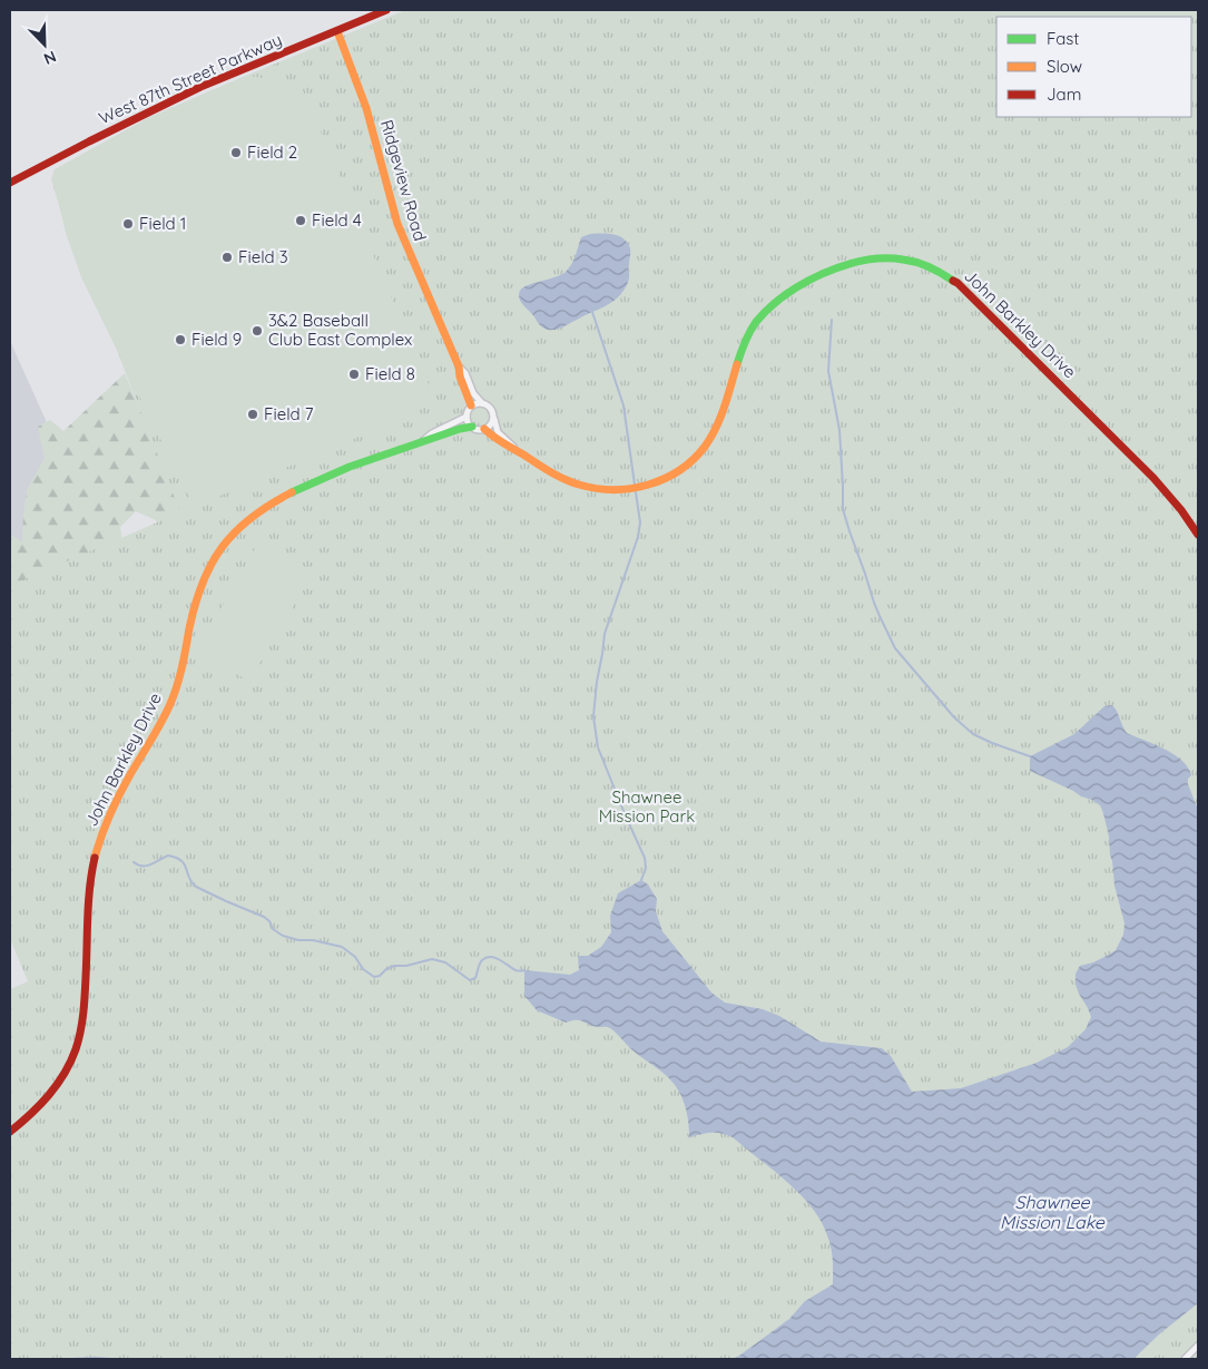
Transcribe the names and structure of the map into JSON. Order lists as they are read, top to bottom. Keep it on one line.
{"streets":{"street":["West 87th Street Parkway","Ridgeview Road","John Barkley Drive"]},"crossings":[["West 87th Street Parkway","Ridgeview Road"],["Ridgeview Road","John Barkley Drive"]],"water":["Shawnee Mission Lake"],"parks":["Shawnee Mission Park"],"places":["Field 2","Field 4","Field 1","Field 3","3&2 Baseball Club East Complex","Field 9","Field 8","Field 7"],"legend":["Fast","Slow","Jam"],"north":"bottom right"}
